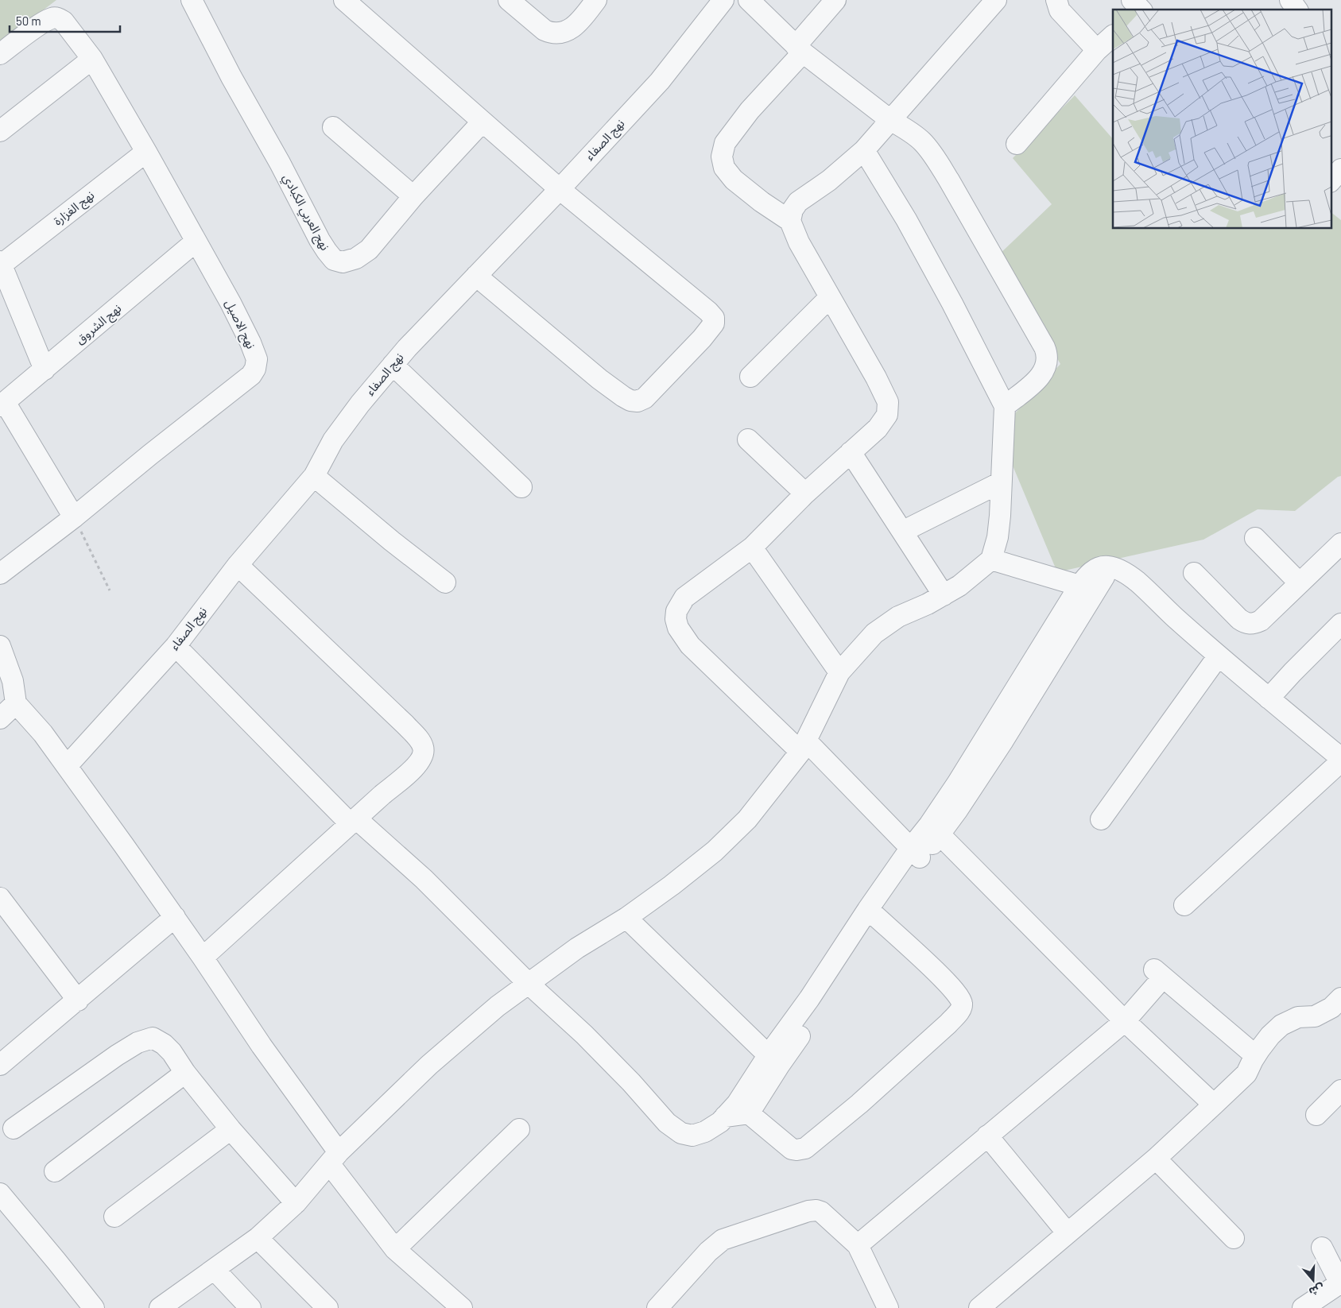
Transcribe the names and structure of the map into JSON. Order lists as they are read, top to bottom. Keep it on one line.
{"streets":{"street":["نهج الصفاء","نهج الغزارة","نهج العربي الكبادي","نهج الشروق","نهج الاصيل"]},"crossings":[["نهج الغزارة","نهج الاصيل"],["نهج الشروق","نهج الاصيل"]],"scale_bar":"50 m","north":"bottom"}
